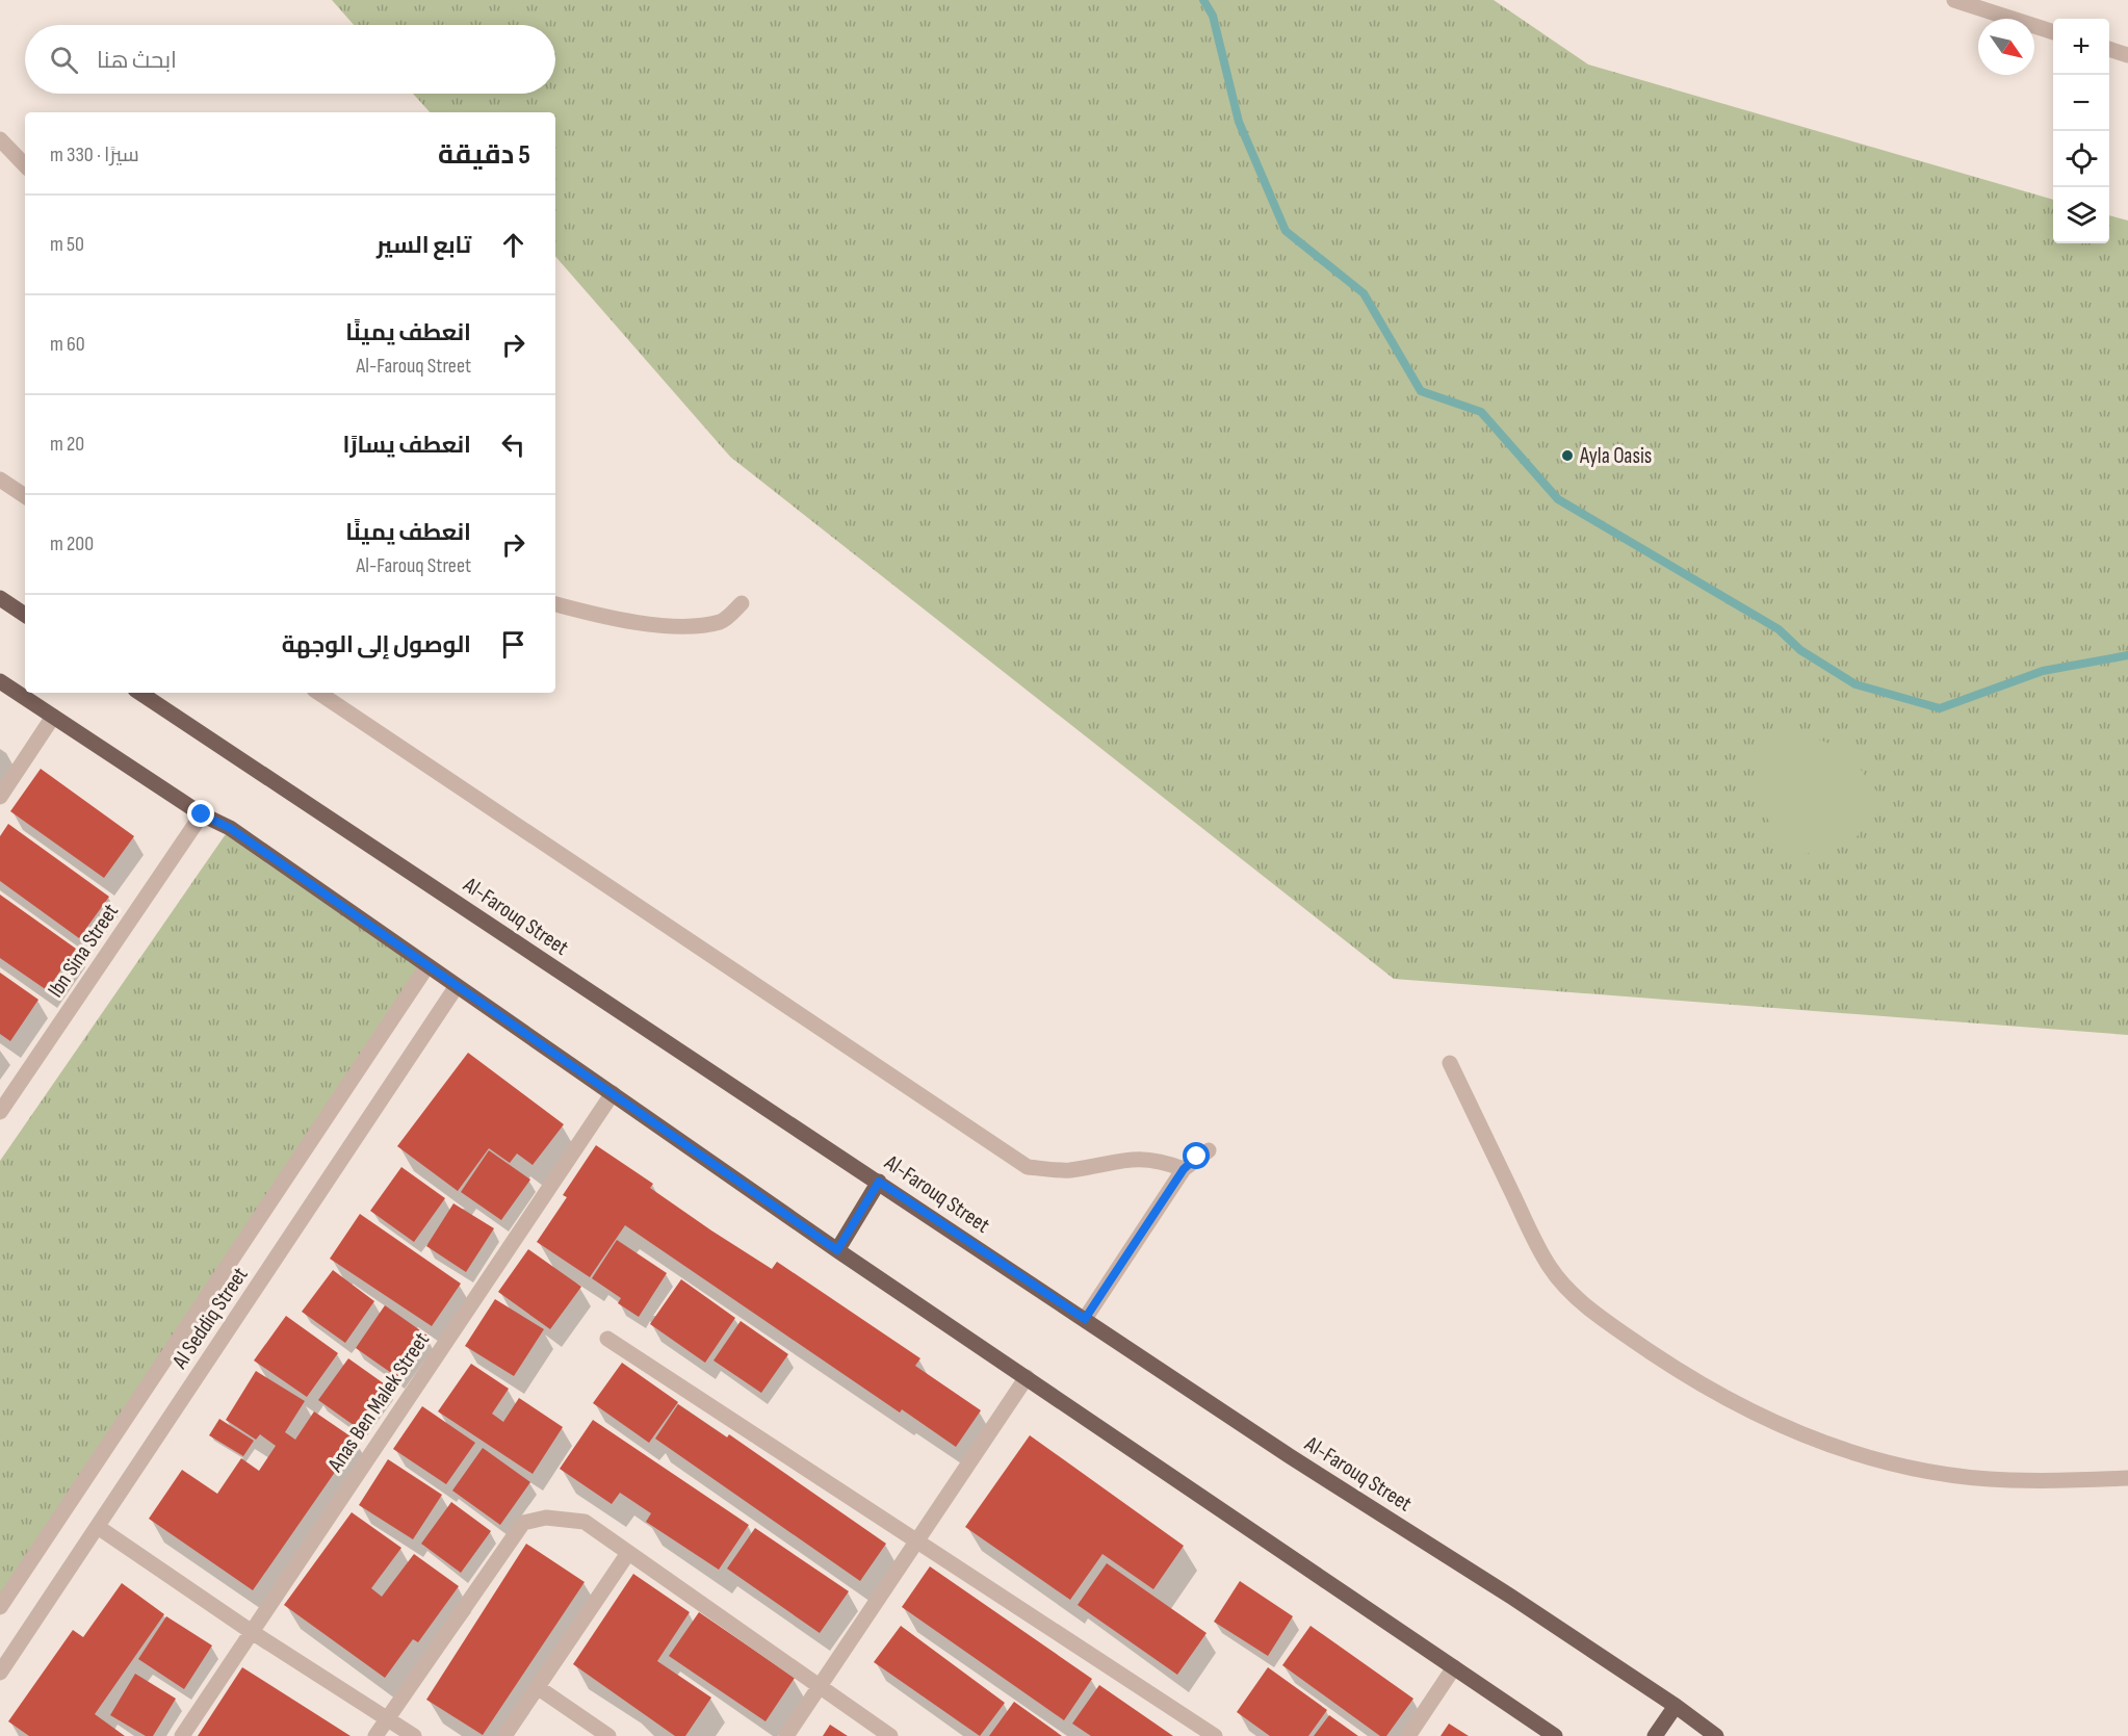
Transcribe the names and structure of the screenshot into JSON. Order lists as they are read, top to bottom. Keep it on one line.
{"streets":{"main road":["Al-Farouq Street"],"street":["Ibn Sina Street","Al Seddiq Street","Anas Ben Malek Street"]},"places":["Ayla Oasis"],"north":"bottom right","page":{"map_buttons":["+","−"],"search":"ابحث هنا","heading":["5 دقيقة","سيرًا · 330 m"],"list":[["تابع السير","50 m"],["انعطف يمينًا","Al-Farouq Street","60 m"],["انعطف يسارًا","20 m"],["انعطف يمينًا","Al-Farouq Street","200 m"],"الوصول إلى الوجهة"]}}
